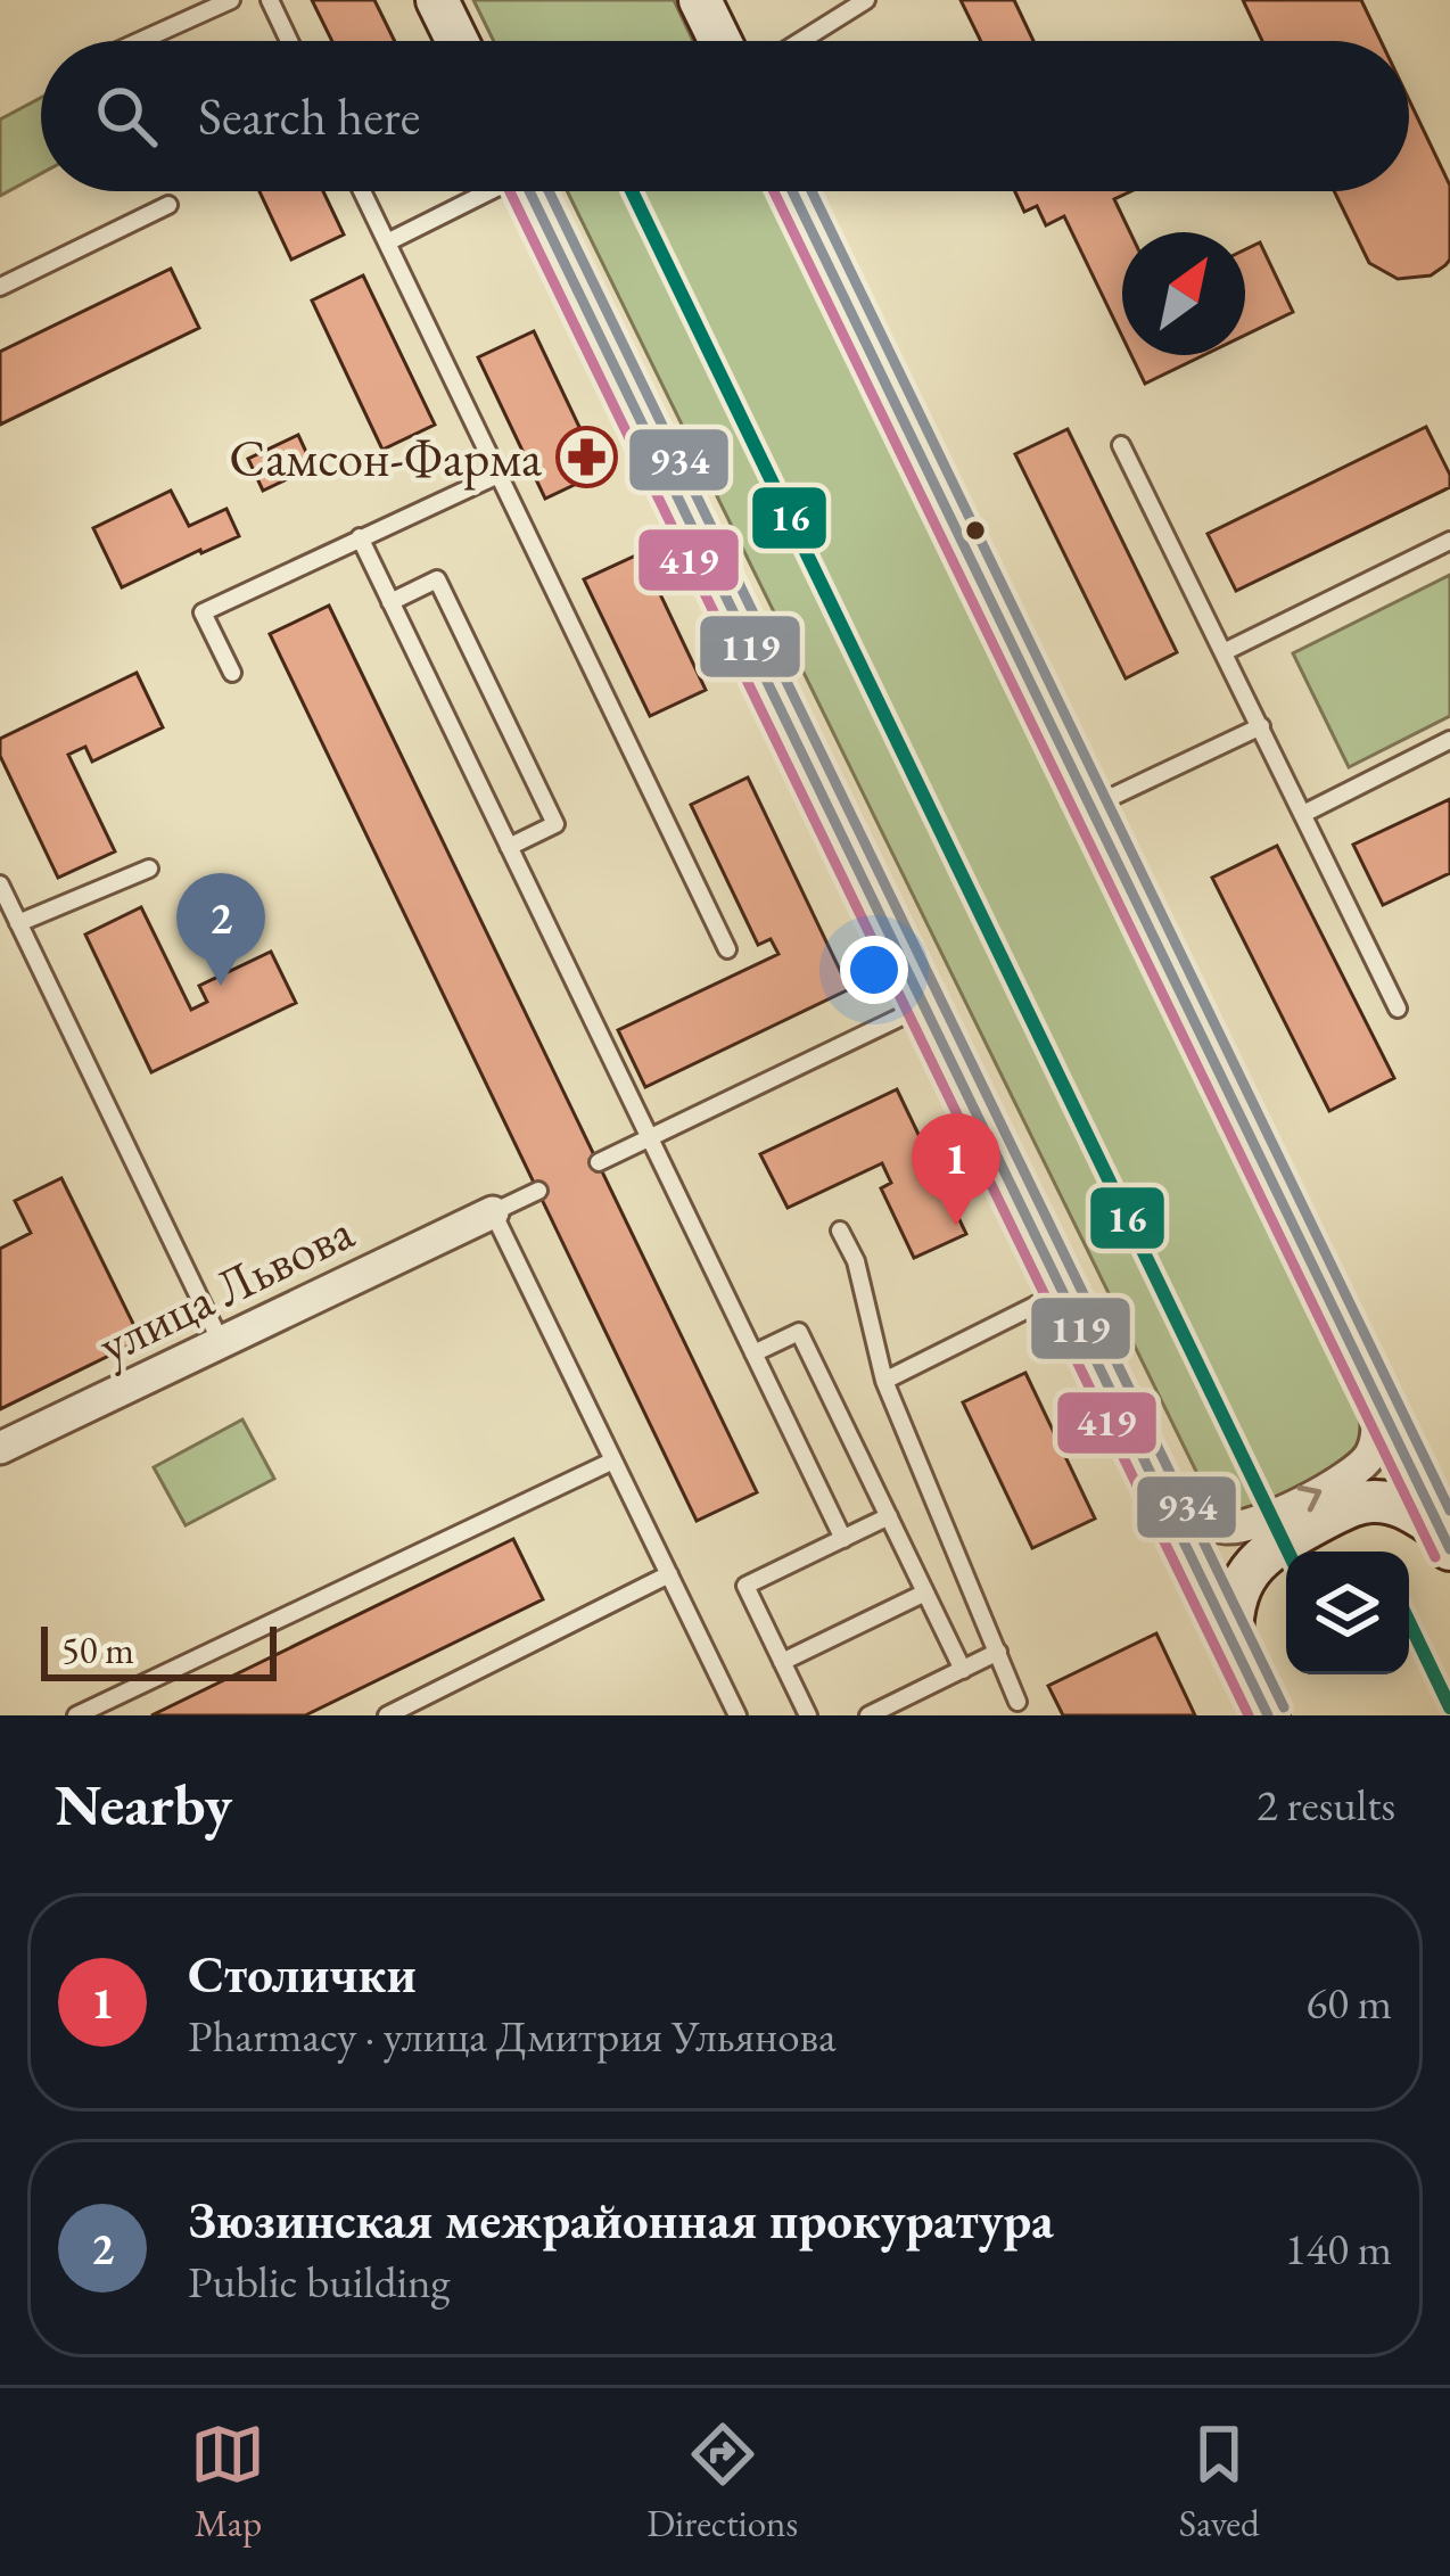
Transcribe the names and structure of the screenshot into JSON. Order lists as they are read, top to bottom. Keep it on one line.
{"streets":{"street":["улица Львова"]},"places":{"pharmacy":["Самсон-Фарма"]},"lines":["transit line 16","transit line 119","transit line 419","transit line 934"],"scale_bar":"50 m","north":"top right","page":{"search":"Search here","pins":["2","1"],"scale":"50 m","heading":["Nearby","2 results"],"list":[{"mark":"1","name":"Столички","note":"Pharmacy · улица Дмитрия Ульянова","value":"60 m"},{"mark":"2","name":"Зюзинская межрайонная прокуратура","note":"Public building","value":"140 m"}],"nav":["Map","Directions","Saved"]}}
